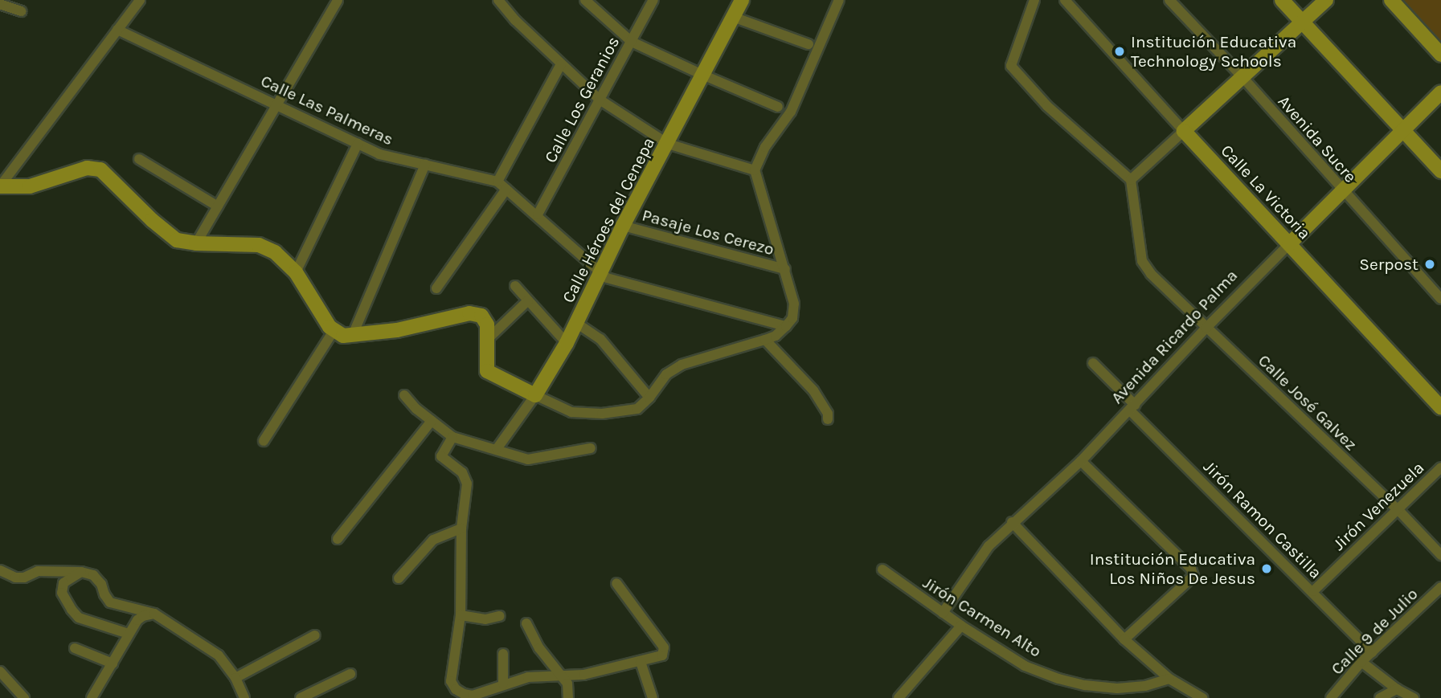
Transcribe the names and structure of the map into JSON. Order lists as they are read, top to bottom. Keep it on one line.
{"streets":{"street":["Calle Los Geranios","Calle Las Palmeras","Avenida Sucre","Calle La Victoria","Calle Héroes del Cenepa","Pasaje Los Cerezo","Avenida Ricardo Palma","Calle José Galvez","Jirón Venezuela","Jirón Ramon Castilla","Jirón Carmen Alto","Calle 9 de Julio"]},"crossings":[["Calle Los Geranios","Calle Las Palmeras"],["Calle Las Palmeras","Calle Héroes del Cenepa"],["Avenida Sucre","Avenida Ricardo Palma"],["Calle La Victoria","Avenida Ricardo Palma"],["Calle Héroes del Cenepa","Pasaje Los Cerezo"],["Avenida Ricardo Palma","Calle José Galvez"],["Avenida Ricardo Palma","Jirón Ramon Castilla"],["Avenida Ricardo Palma","Jirón Carmen Alto"],["Calle José Galvez","Jirón Venezuela"],["Jirón Venezuela","Jirón Ramon Castilla"],["Jirón Ramon Castilla","Calle 9 de Julio"]],"places":["Institución Educativa Technology Schools","Serpost","Institución Educativa Los Niños De Jesus"]}
